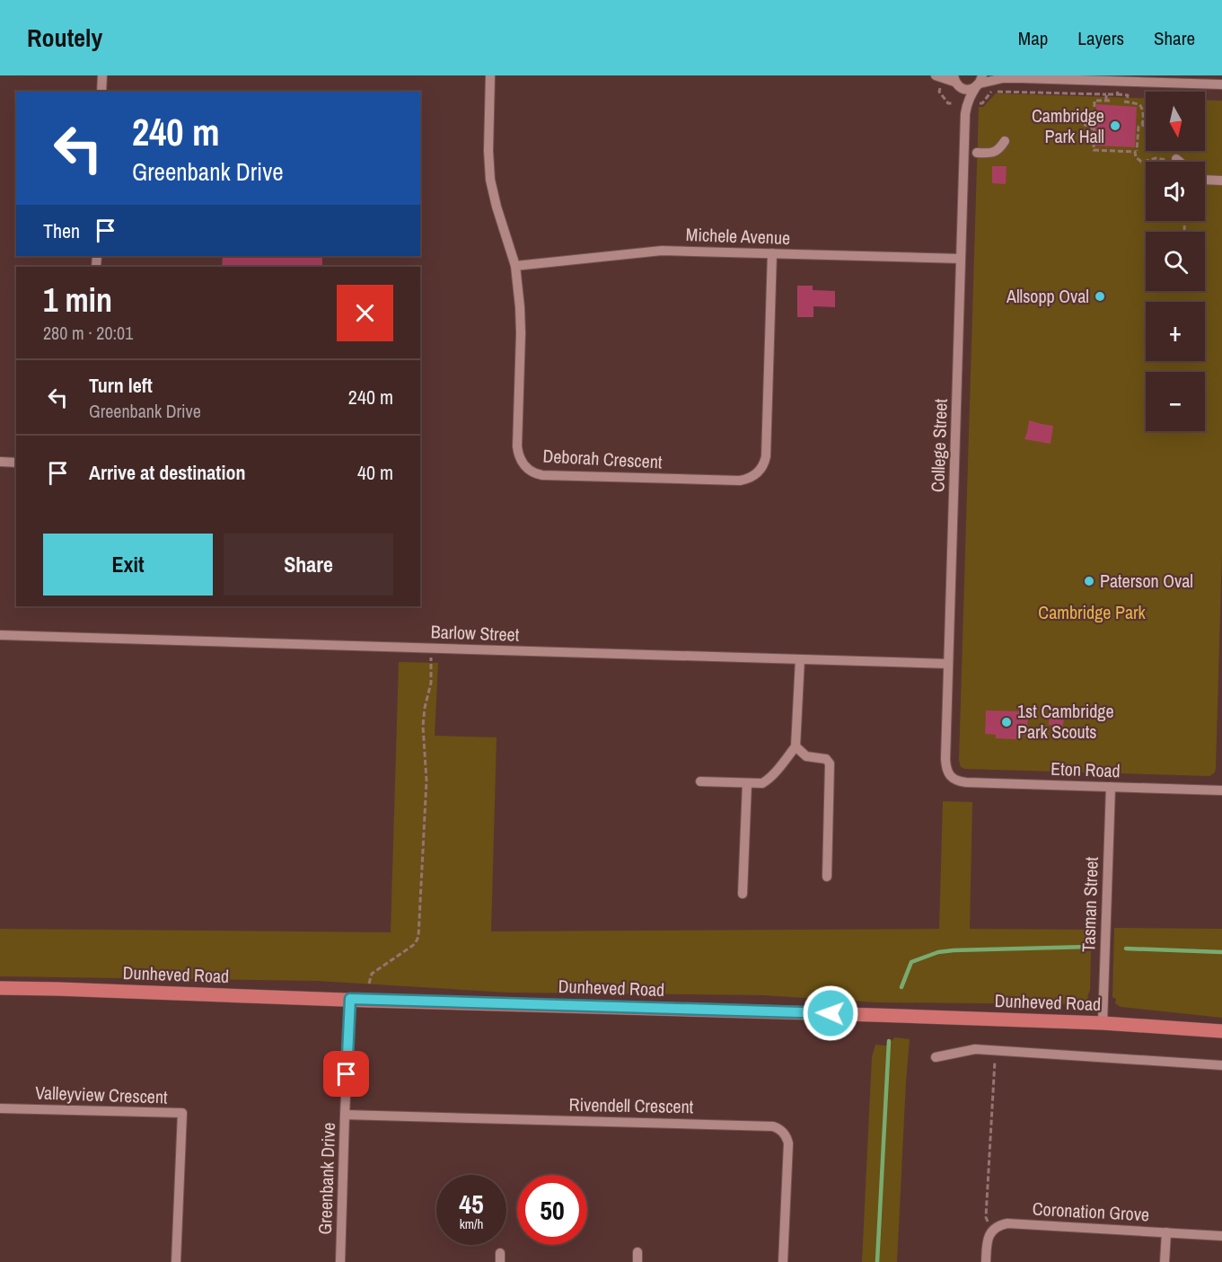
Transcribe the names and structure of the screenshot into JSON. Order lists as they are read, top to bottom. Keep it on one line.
{"streets":{"main road":["Dunheved Road"],"street":["Michele Avenue","College Street","Deborah Crescent","Barlow Street","Eton Road","Tasman Street","Valleyview Crescent","Rivendell Crescent","Greenbank Drive","Coronation Grove"]},"crossings":[["Michele Avenue","College Street"],["Michele Avenue","Deborah Crescent"],["College Street","Barlow Street"],["College Street","Eton Road"],["Eton Road","Tasman Street"],["Tasman Street","Dunheved Road"],["Dunheved Road","Greenbank Drive"],["Rivendell Crescent","Greenbank Drive"]],"parks":["Cambridge Park"],"places":["Cambridge Park Hall","Allsopp Oval","Paterson Oval","1st Cambridge Park Scouts"],"north":"bottom","page":{"header":"Routely","nav":["Map","Layers","Share"],"map_buttons":["+","−"],"turn":["240 m","Greenbank Drive"],"then":"Then","heading":["1 min","280 m · 20:01"],"list":[{"name":"Turn left","note":"Greenbank Drive","value":"240 m"},{"name":"Arrive at destination","value":"40 m"}],"buttons":["Exit","Share"],"speed":"45 km/h","limit":"50"}}
